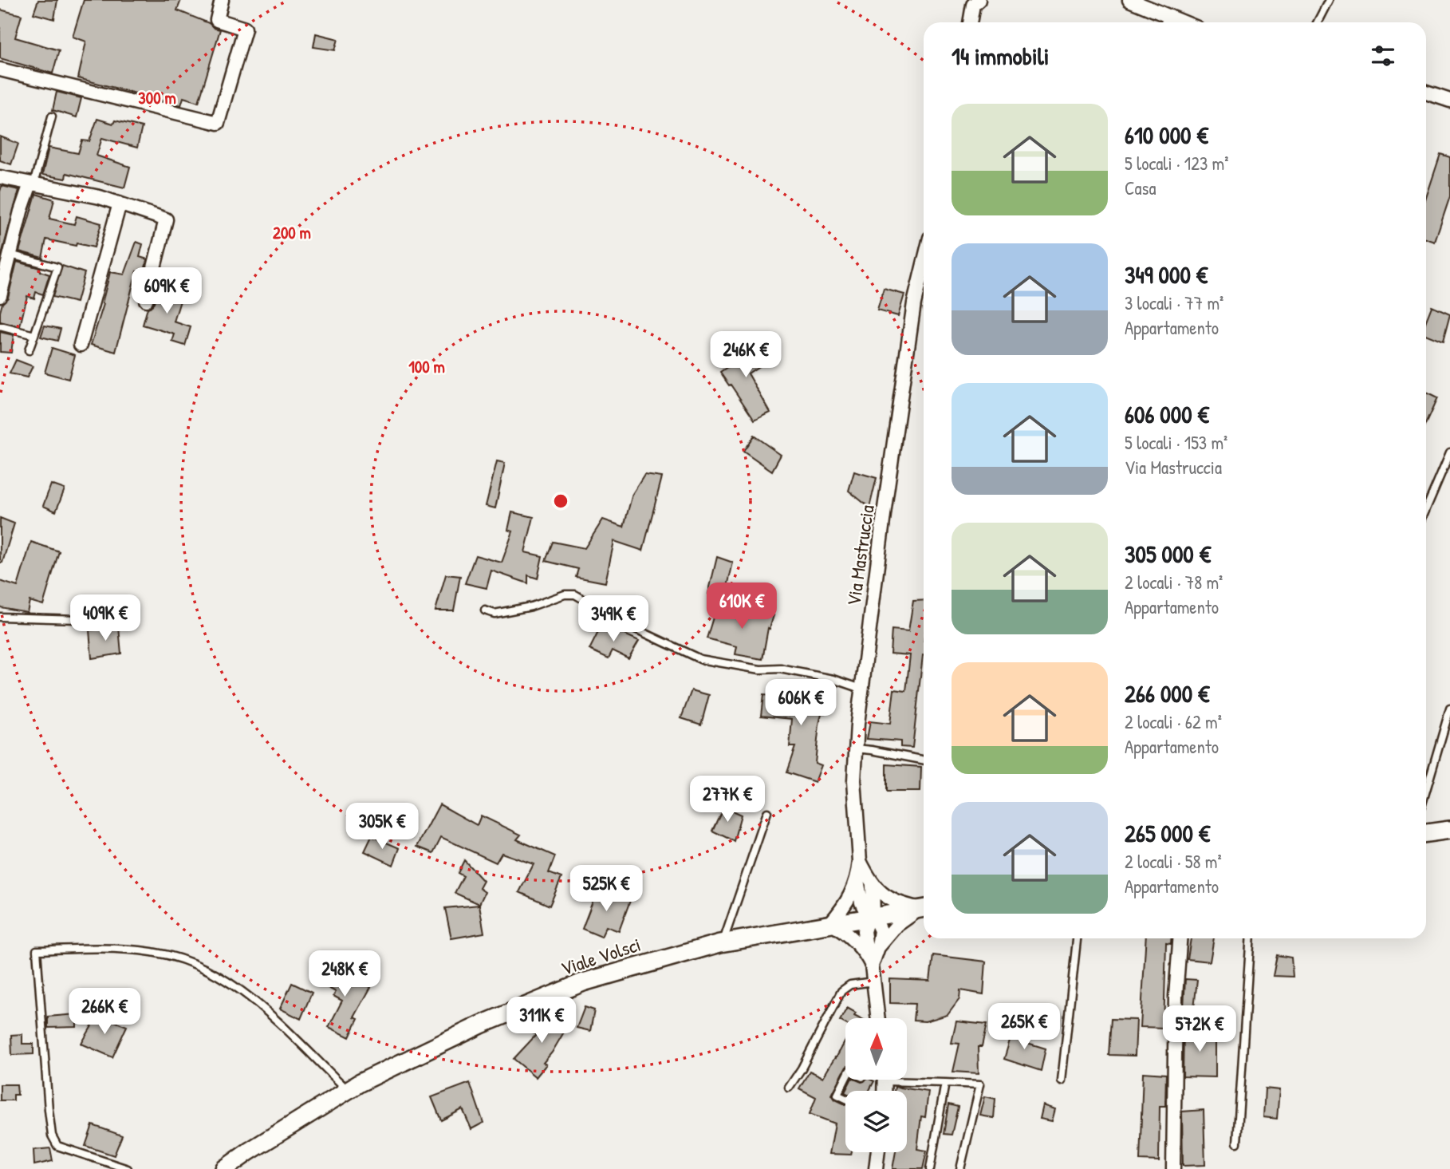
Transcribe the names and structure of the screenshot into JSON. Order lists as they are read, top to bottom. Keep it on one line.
{"streets":{"main road":["Viale Volsci"],"street":["Via Mastruccia"]},"north":"top","page":{"heading":"14 immobili","list":[{"name":"610 000 €","note":"5 locali · 123 m² · Casa"},{"name":"349 000 €","note":"3 locali · 77 m² · Appartamento"},{"name":"606 000 €","note":"5 locali · 153 m² · Via Mastruccia"},{"name":"305 000 €","note":"2 locali · 78 m² · Appartamento"},{"name":"266 000 €","note":"2 locali · 62 m² · Appartamento"},{"name":"265 000 €","note":"2 locali · 58 m² · Appartamento"}],"price":["609K €","246K €","610K €","409K €","349K €","606K €","277K €","305K €","525K €","248K €","266K €","311K €","265K €","572K €"]},"rings":["300 m","200 m","100 m"]}
